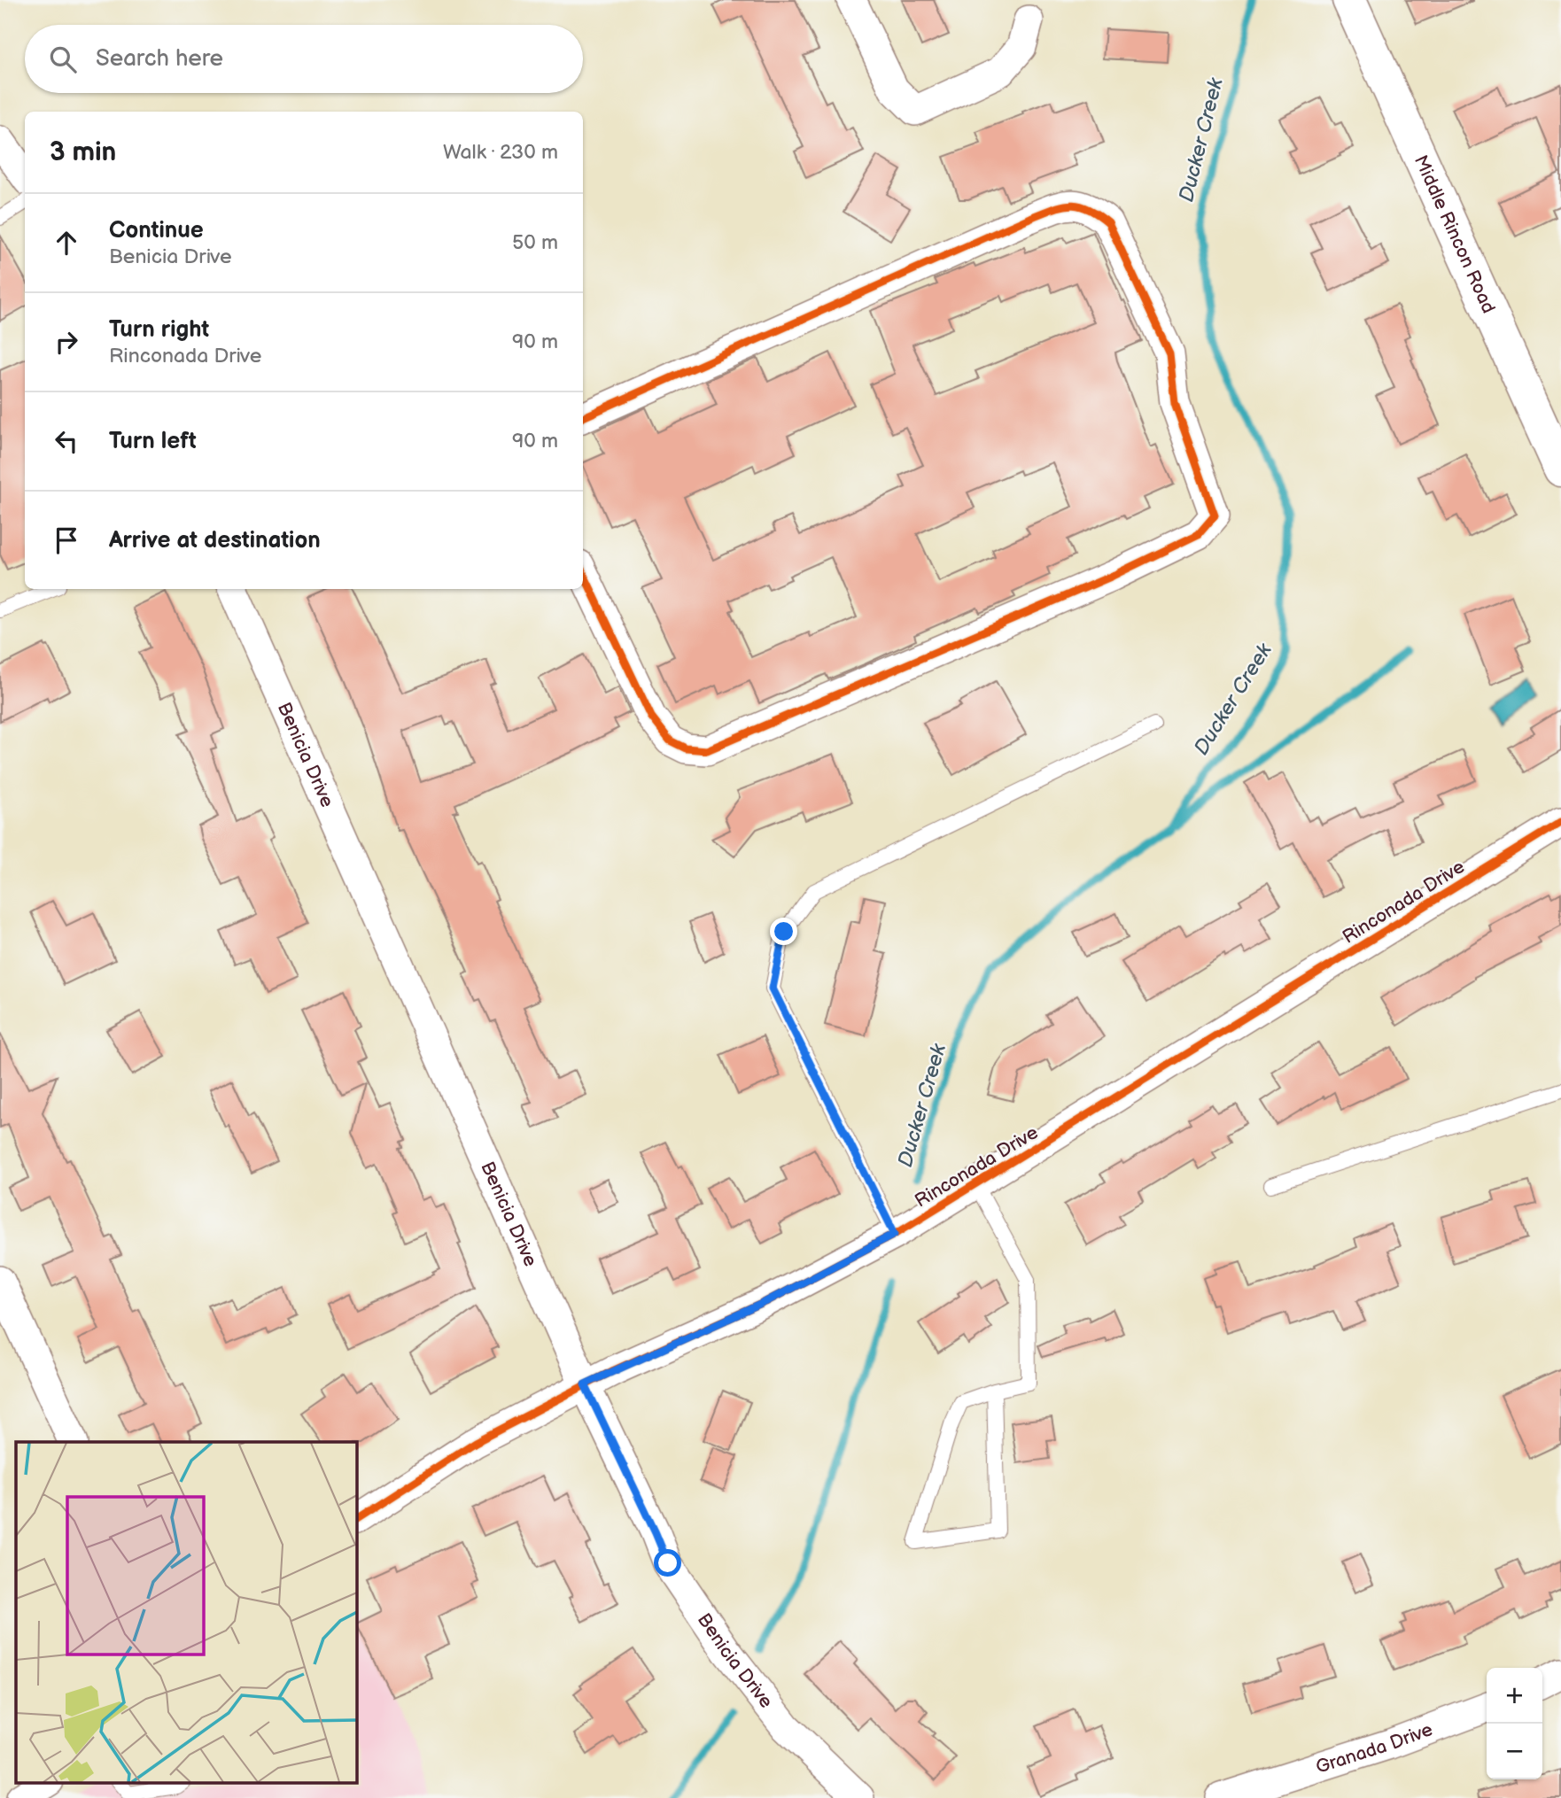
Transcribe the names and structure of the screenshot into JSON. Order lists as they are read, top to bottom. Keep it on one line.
{"streets":{"street":["Middle Rincon Road","Benicia Drive","Rinconada Drive","Granada Drive"]},"crossings":[["Benicia Drive","Rinconada Drive"]],"water":["Ducker Creek"],"page":{"search":"Search here","heading":["3 min","Walk · 230 m"],"list":[["Continue","Benicia Drive","50 m"],["Turn right","Rinconada Drive","90 m"],["Turn left","90 m"],"Arrive at destination"],"map_buttons":["+","−"]}}
